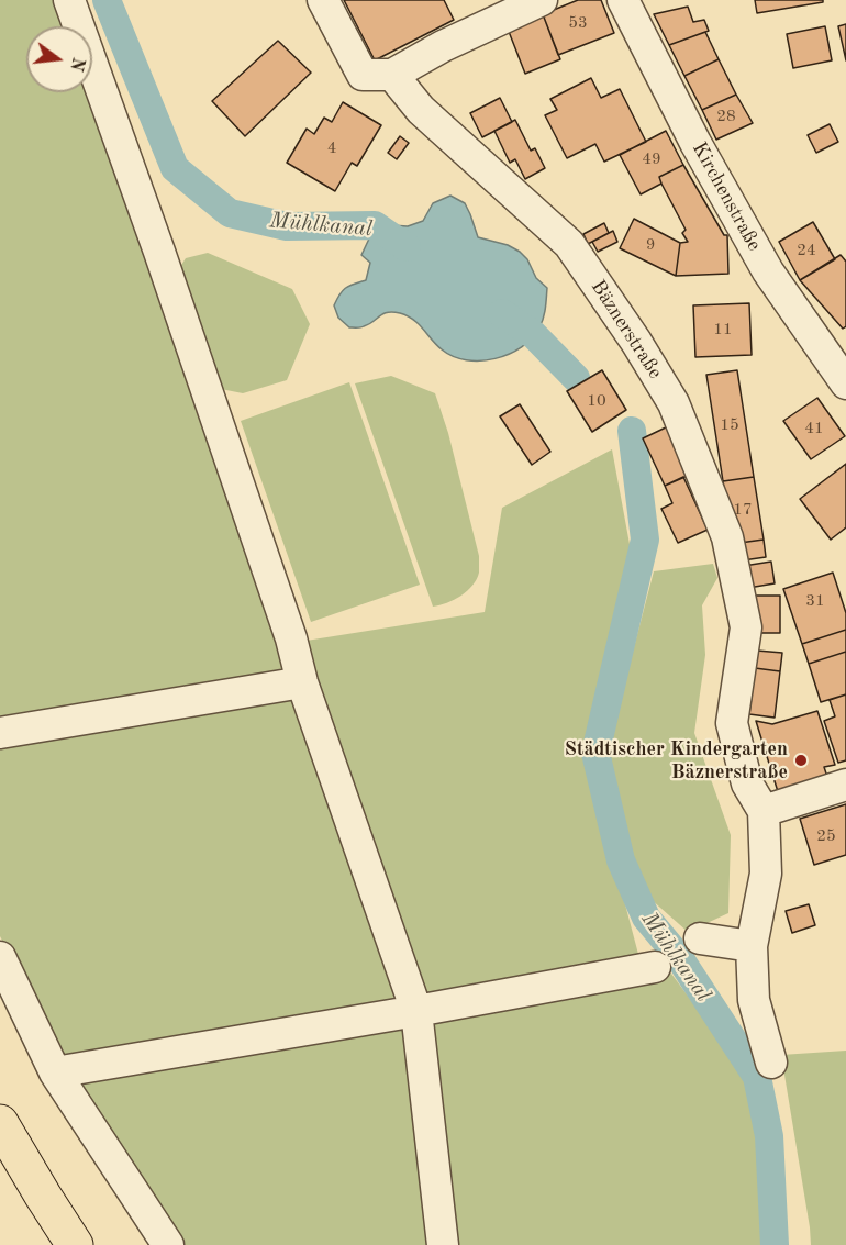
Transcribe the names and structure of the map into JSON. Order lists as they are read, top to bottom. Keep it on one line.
{"streets":{"street":["Kirchenstraße","Bäznerstraße"]},"water":["Mühlkanal"],"places":["Städtischer Kindergarten Bäznerstraße"],"house_numbers":["53","28","4","49","9","24","11","10","15","41","17","31","25"],"north":"right"}
